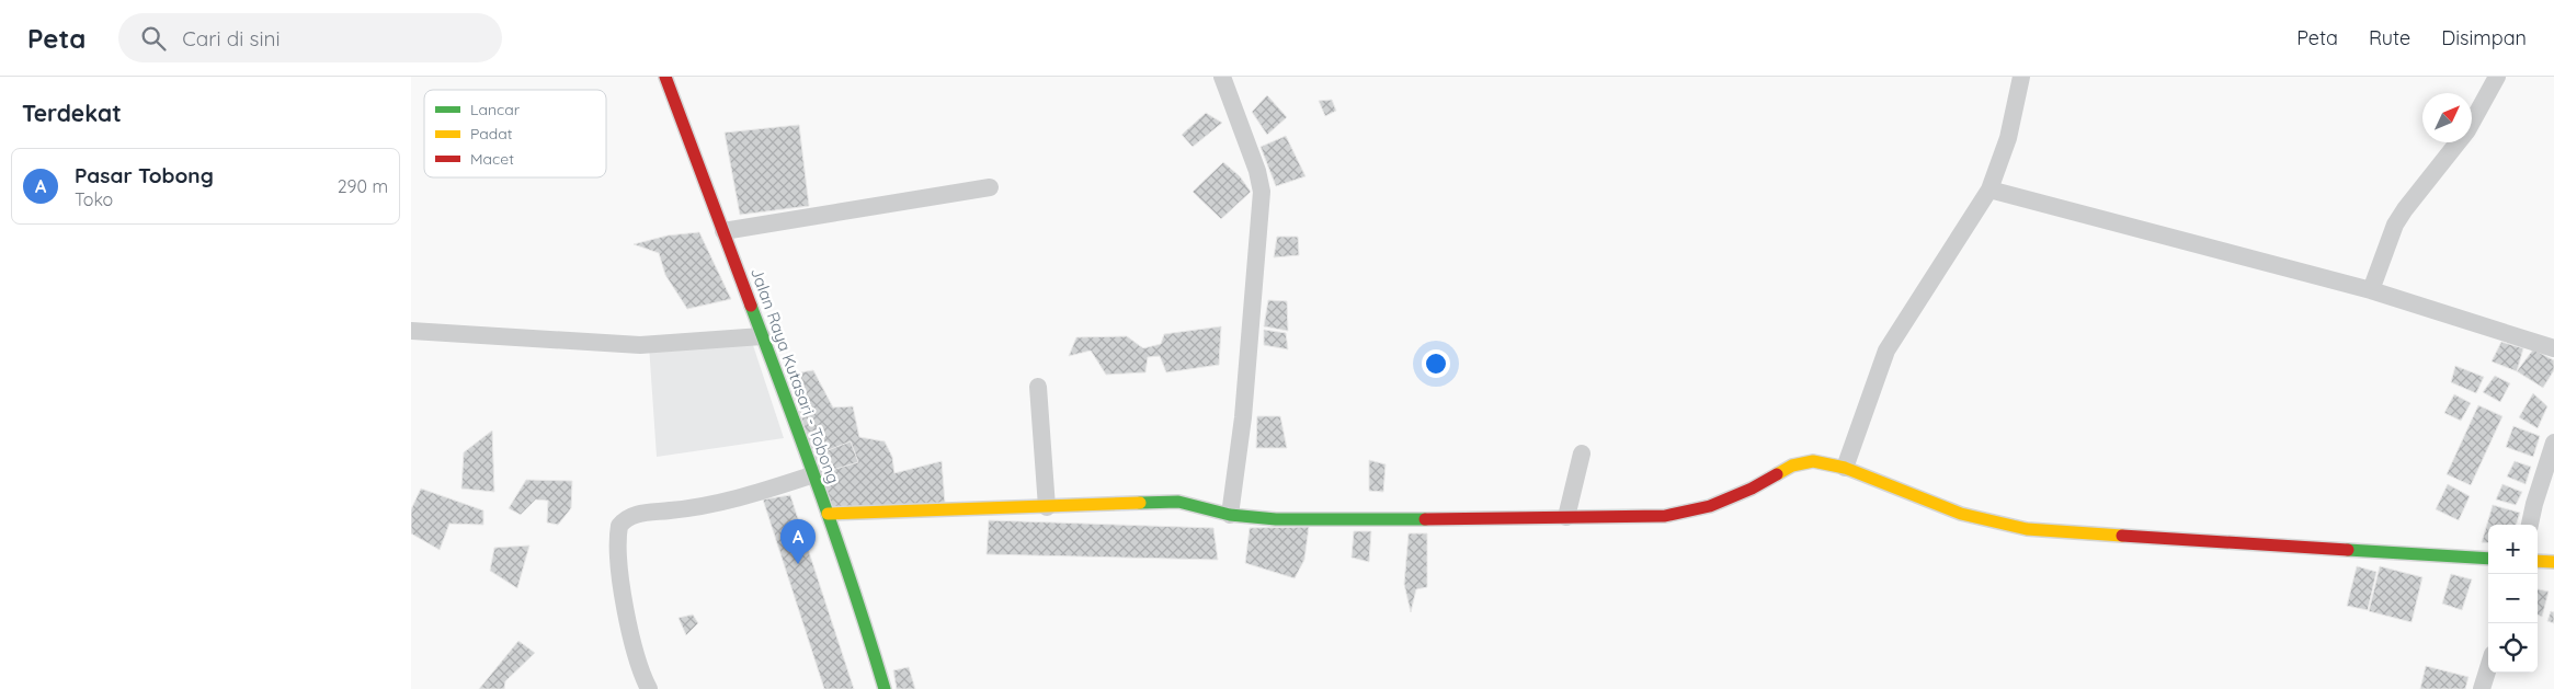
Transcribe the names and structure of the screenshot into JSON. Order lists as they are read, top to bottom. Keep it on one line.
{"streets":{"street":["Jalan Raya Kutasari - Tobong"]},"legend":["Lancar","Padat","Macet"],"north":"top right","page":{"header":"Peta","search":"Cari di sini","nav":["Peta","Rute","Disimpan"],"heading":"Terdekat","list":[{"mark":"A","name":"Pasar Tobong","note":"Toko","value":"290 m"}],"pins":"A","map_buttons":["+","−"]}}
